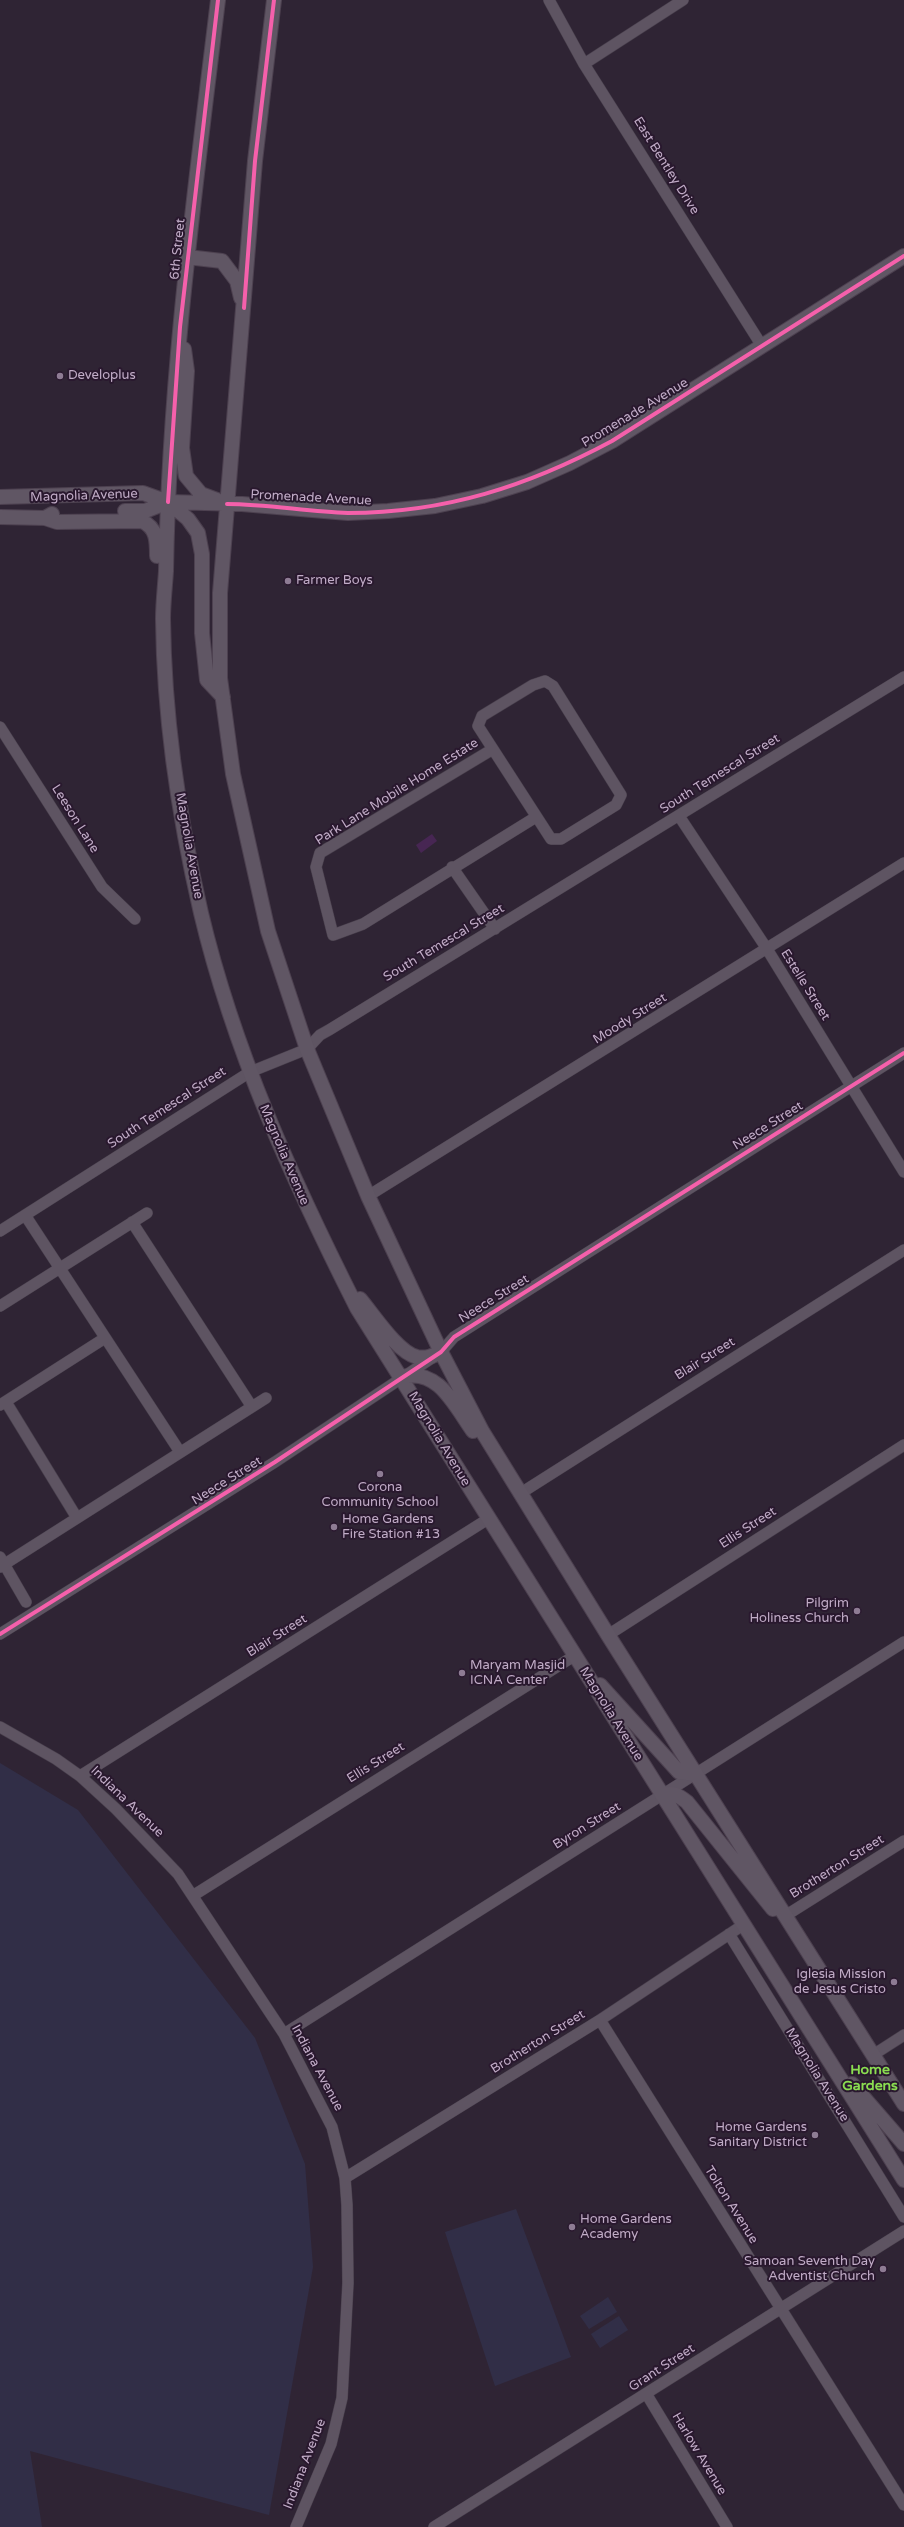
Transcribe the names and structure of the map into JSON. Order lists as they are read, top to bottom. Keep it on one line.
{"streets":{"main road":["6th Street","Promenade Avenue","Magnolia Avenue"],"street":["East Bentley Drive","South Temescal Street","Park Lane Mobile Home Estate","Leeson Lane","Estelle Street","Moody Street","Neece Street","Blair Street","Ellis Street","Indiana Avenue","Byron Street","Brotherton Street","Tolton Avenue","Grant Street","Harlow Avenue"]},"crossings":[["East Bentley Drive","Promenade Avenue"],["6th Street","Magnolia Avenue"],["Promenade Avenue","Magnolia Avenue"],["Magnolia Avenue","South Temescal Street"],["Magnolia Avenue","Neece Street"],["Magnolia Avenue","Blair Street"],["Magnolia Avenue","Ellis Street"],["Magnolia Avenue","Byron Street"],["Magnolia Avenue","Brotherton Street"],["South Temescal Street","Estelle Street"],["Estelle Street","Moody Street"],["Estelle Street","Neece Street"],["Blair Street","Indiana Avenue"],["Ellis Street","Indiana Avenue"],["Indiana Avenue","Byron Street"],["Indiana Avenue","Brotherton Street"],["Brotherton Street","Tolton Avenue"],["Tolton Avenue","Grant Street"],["Grant Street","Harlow Avenue"]],"districts":["Home Gardens"],"places":["Developlus","Farmer Boys","Corona Community School","Home Gardens Fire Station #13","Pilgrim Holiness Church","Maryam Masjid ICNA Center","Iglesia Mission de Jesus Cristo","Home Gardens Sanitary District","Home Gardens Academy","Samoan Seventh Day Adventist Church"]}
